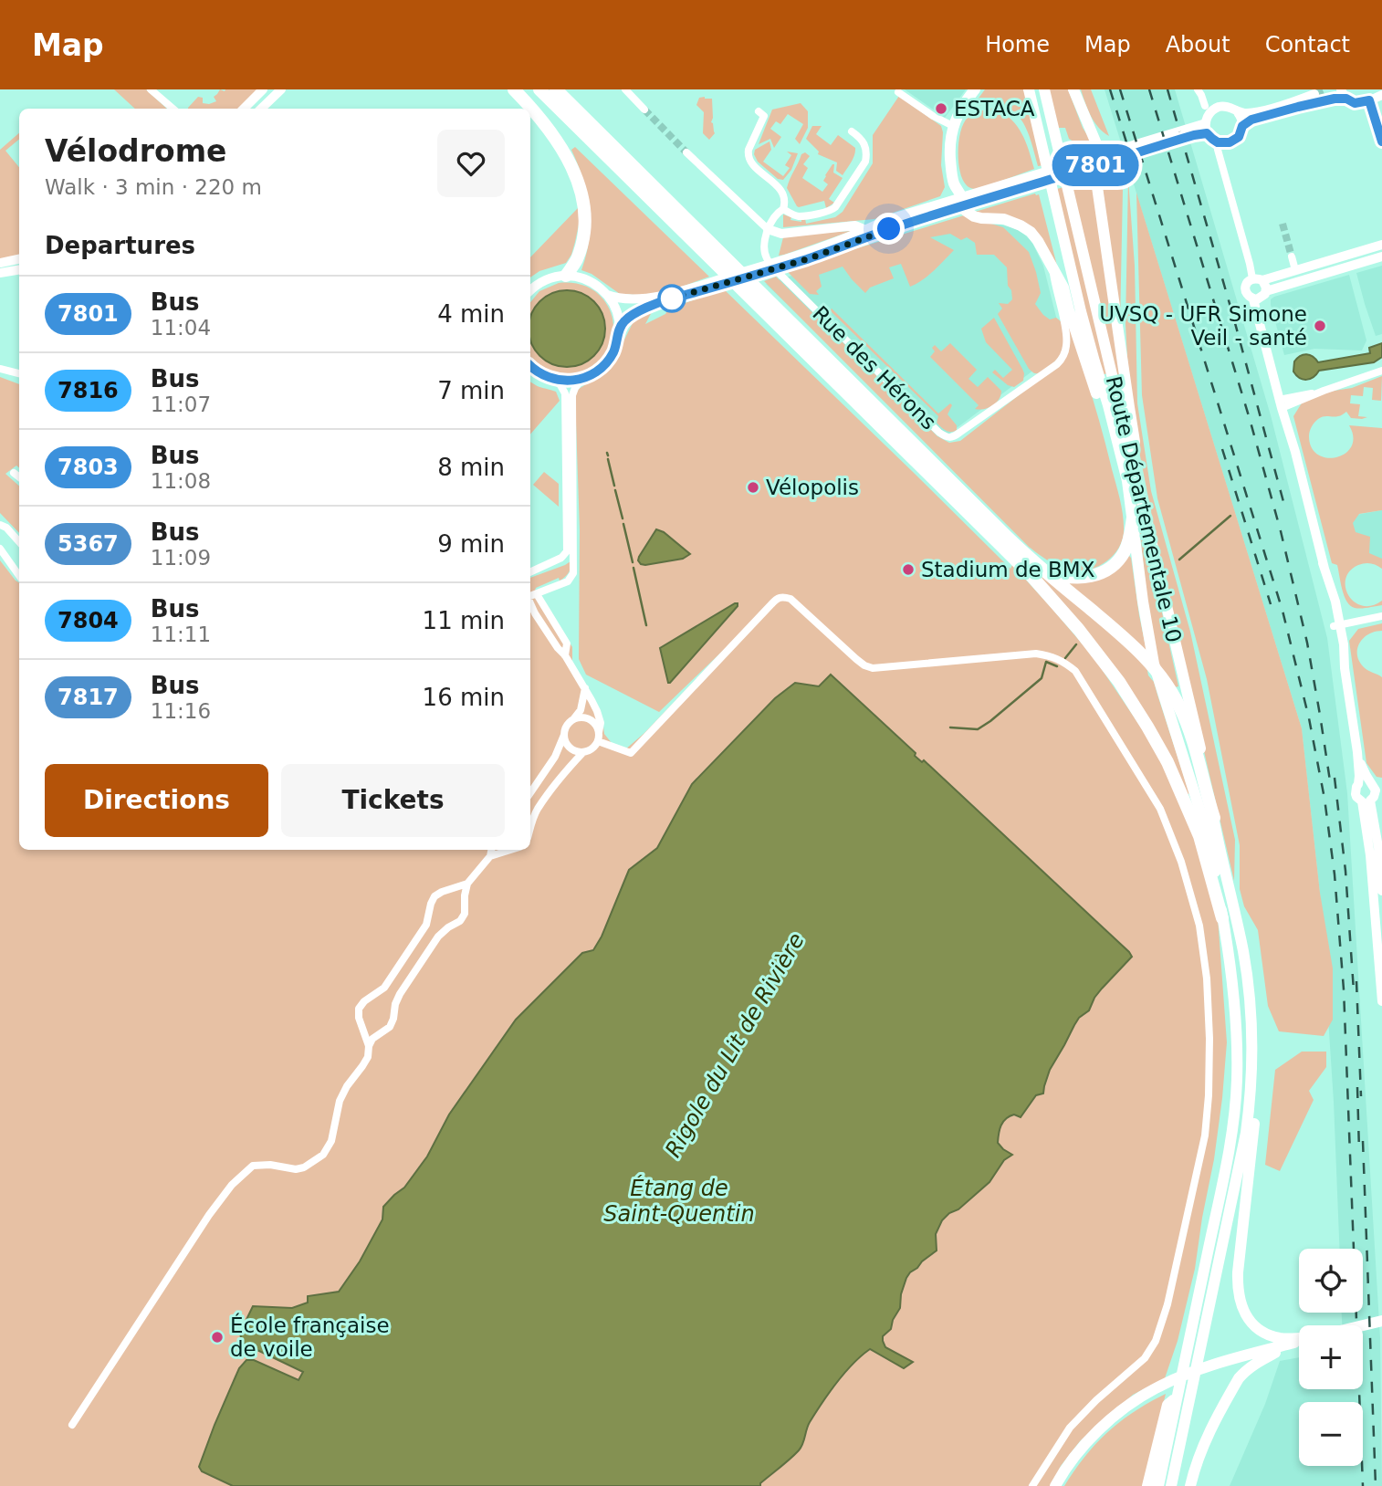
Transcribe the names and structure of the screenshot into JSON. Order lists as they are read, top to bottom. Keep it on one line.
{"streets":{"main road":["Route Départementale 10"],"street":["Rue des Hérons"]},"water":["Rigole du Lit de Rivière","Étang de Saint-Quentin"],"places":["ESTACA","UVSQ - UFR Simone Veil - santé","Vélopolis","Stadium de BMX","École française de voile"],"lines":["bus line 7801"],"page":{"header":"Map","nav":["Home","Map","About","Contact"],"on_map":"7801","heading":[["Vélodrome","Walk · 3 min · 220 m"],"Departures"],"list":[{"mark":"7801","name":"Bus","note":"11:04","value":"4 min"},{"mark":"7816","name":"Bus","note":"11:07","value":"7 min"},{"mark":"7803","name":"Bus","note":"11:08","value":"8 min"},{"mark":"5367","name":"Bus","note":"11:09","value":"9 min"},{"mark":"7804","name":"Bus","note":"11:11","value":"11 min"},{"mark":"7817","name":"Bus","note":"11:16","value":"16 min"}],"buttons":["Directions","Tickets"],"map_buttons":["+","−"]}}
